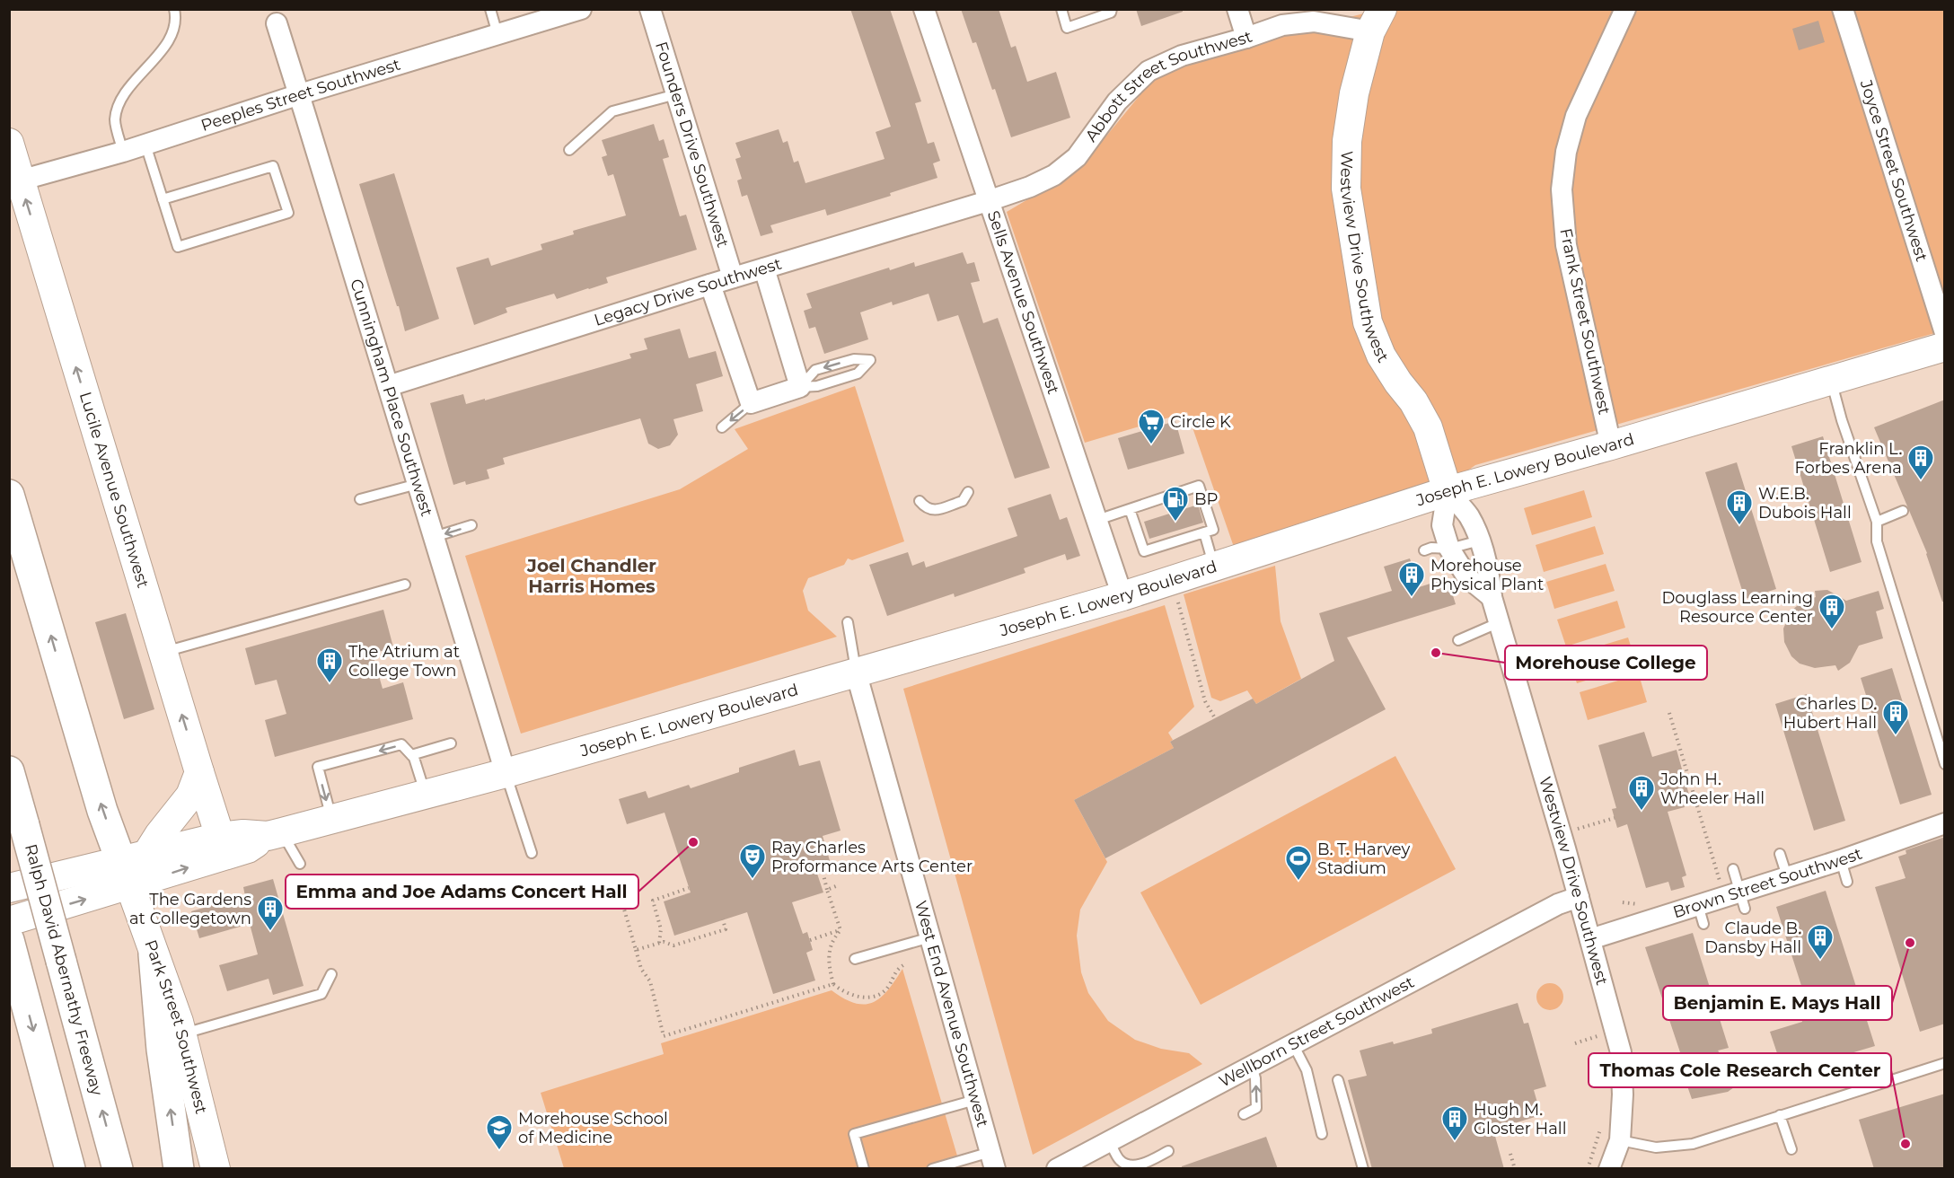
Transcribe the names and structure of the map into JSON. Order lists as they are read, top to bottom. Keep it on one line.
{"streets":{"highway":["Ralph David Abernathy Freeway"],"main road":["Westview Drive Southwest","Joseph E. Lowery Boulevard","Lucile Avenue Southwest","Park Street Southwest"],"street":["Abbott Street Southwest","Peeples Street Southwest","Founders Drive Southwest","Joyce Street Southwest","Legacy Drive Southwest","Sells Avenue Southwest","Frank Street Southwest","Cunningham Place Southwest","Brown Street Southwest","West End Avenue Southwest","Wellborn Street Southwest"]},"crossings":[["Abbott Street Southwest","Westview Drive Southwest"],["Abbott Street Southwest","Legacy Drive Southwest"],["Abbott Street Southwest","Sells Avenue Southwest"],["Peeples Street Southwest","Cunningham Place Southwest"],["Peeples Street Southwest","Lucile Avenue Southwest"],["Founders Drive Southwest","Legacy Drive Southwest"],["Westview Drive Southwest","Joseph E. Lowery Boulevard"],["Westview Drive Southwest","Brown Street Southwest"],["Westview Drive Southwest","Wellborn Street Southwest"],["Legacy Drive Southwest","Sells Avenue Southwest"],["Legacy Drive Southwest","Cunningham Place Southwest"],["Sells Avenue Southwest","Joseph E. Lowery Boulevard"],["Frank Street Southwest","Joseph E. Lowery Boulevard"],["Cunningham Place Southwest","Joseph E. Lowery Boulevard"],["Joseph E. Lowery Boulevard","Lucile Avenue Southwest"],["Joseph E. Lowery Boulevard","West End Avenue Southwest"],["Joseph E. Lowery Boulevard","Park Street Southwest"]],"one_way":["Lucile Avenue Southwest"],"districts":["Joel Chandler Harris Homes"],"places":{"supermarket":["Circle K"],"building":["Franklin L. Forbes Arena","W.E.B. Dubois Hall","Morehouse Physical Plant","Douglass Learning Resource Center","The Atrium at College Town","Charles D. Hubert Hall","John H. Wheeler Hall","The Gardens at Collegetown","Claude B. Dansby Hall","Hugh M. Gloster Hall"],"fuel station":["BP"],"other":["Morehouse College","Emma and Joe Adams Concert Hall","Benjamin E. Mays Hall","Thomas Cole Research Center"],"theatre":["Ray Charles Proformance Arts Center"],"sports":["B. T. Harvey Stadium"],"school or university":["Morehouse School of Medicine"]}}
